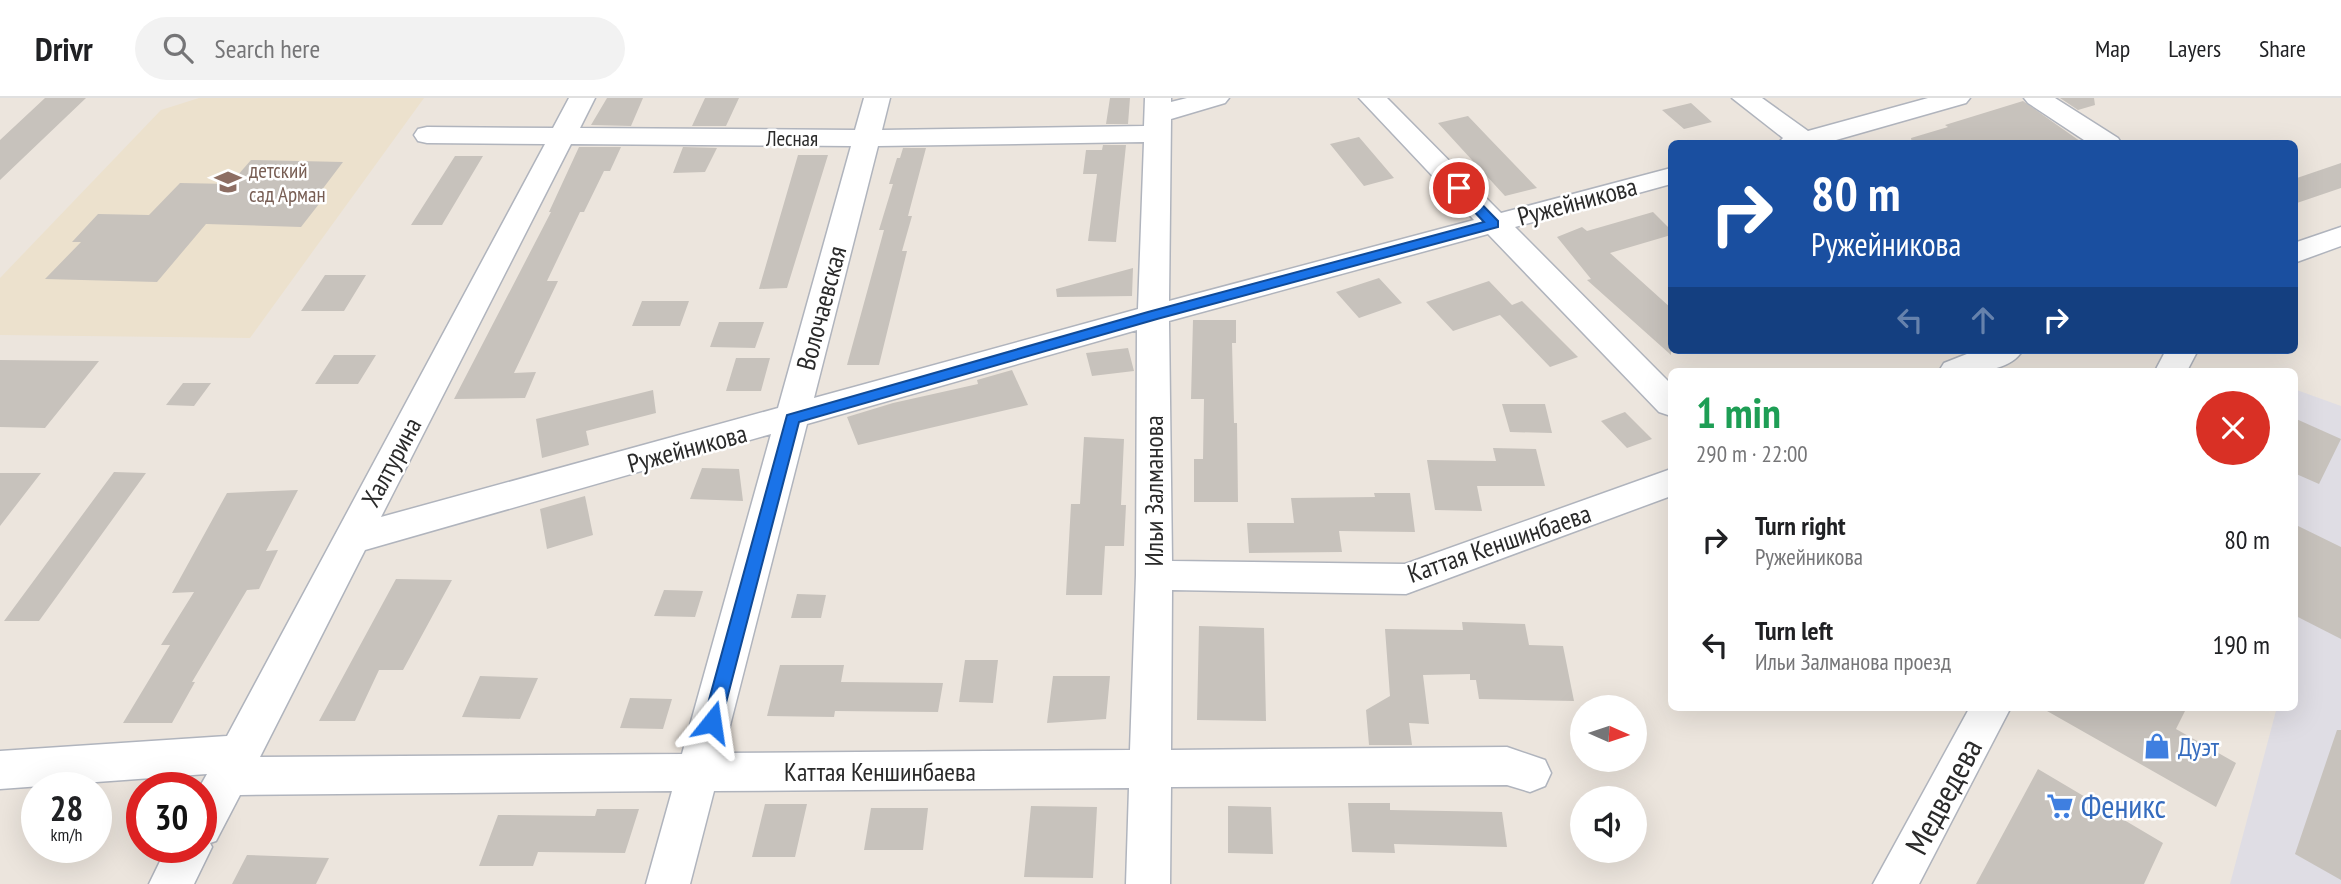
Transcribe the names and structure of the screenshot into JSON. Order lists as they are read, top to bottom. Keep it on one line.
{"streets":{"street":["Лесная","Ружейникова","Волочаевская","Халтурина","Ильи Залманова","Каттая Кеншинбаева","Медведева"]},"crossings":[["Лесная","Волочаевская"],["Лесная","Халтурина"],["Лесная","Ильи Залманова"],["Ружейникова","Волочаевская"],["Ружейникова","Халтурина"],["Ружейникова","Ильи Залманова"],["Волочаевская","Каттая Кеншинбаева"],["Халтурина","Каттая Кеншинбаева"],["Ильи Залманова","Каттая Кеншинбаева"]],"places":{"school or university":["детский сад Арман"],"shop":["Дуэт"],"supermarket":["Феникс"]},"north":"right","page":{"header":"Drivr","search":"Search here","nav":["Map","Layers","Share"],"turn":["80 m","Ружейникова"],"heading":["1 min","290 m · 22:00"],"list":[{"name":"Turn right","note":"Ружейникова","value":"80 m"},{"name":"Turn left","note":"Ильи Залманова проезд","value":"190 m"}],"speed":"28 km/h","limit":"30"}}
